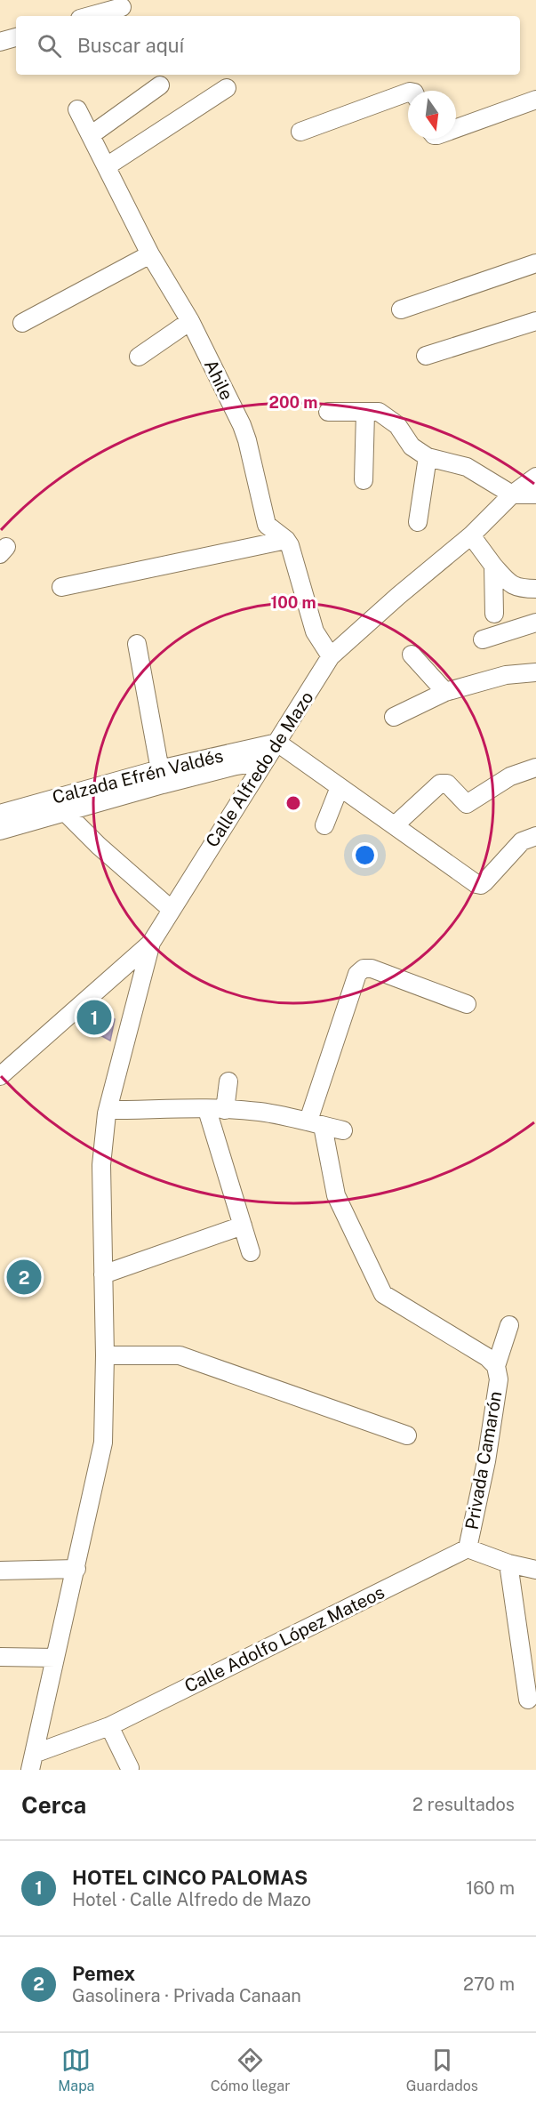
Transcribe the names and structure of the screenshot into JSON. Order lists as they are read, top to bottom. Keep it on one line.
{"streets":{"street":["Ahile","Calle Alfredo de Mazo","Calzada Efrén Valdés","Privada Camarón","Calle Adolfo López Mateos"]},"crossings":[["Calle Alfredo de Mazo","Calzada Efrén Valdés"],["Privada Camarón","Calle Adolfo López Mateos"]],"north":"bottom","page":{"search":"Buscar aquí","pins":["1","2"],"heading":["Cerca","2 resultados"],"list":[{"mark":"1","name":"HOTEL CINCO PALOMAS","note":"Hotel · Calle Alfredo de Mazo","value":"160 m"},{"mark":"2","name":"Pemex","note":"Gasolinera · Privada Canaan","value":"270 m"}],"nav":["Mapa","Cómo llegar","Guardados"]},"rings":["200 m","100 m"]}
